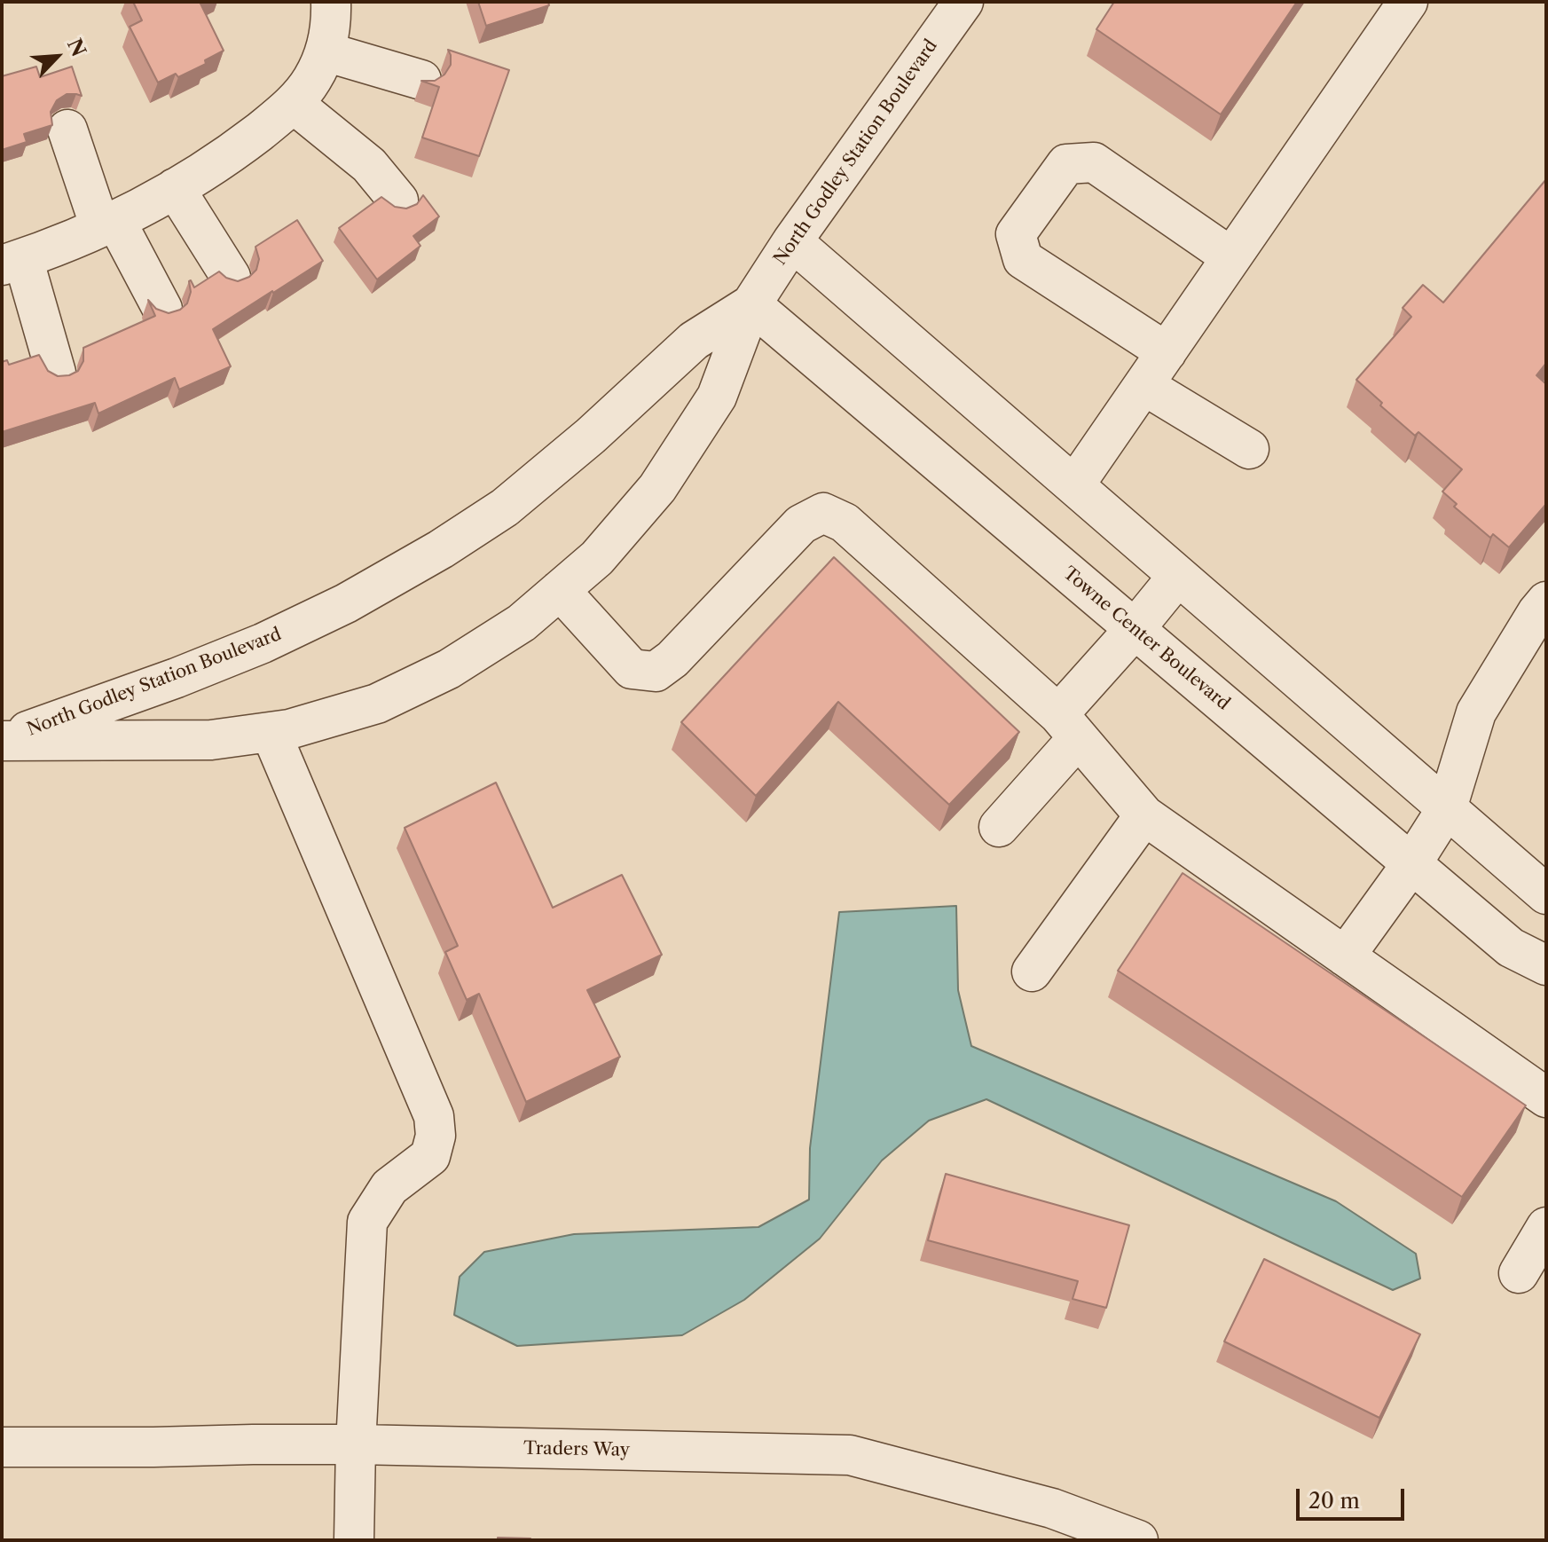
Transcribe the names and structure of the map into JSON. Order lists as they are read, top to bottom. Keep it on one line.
{"streets":{"street":["North Godley Station Boulevard","Towne Center Boulevard","Traders Way"]},"crossings":[["North Godley Station Boulevard","Towne Center Boulevard"]],"scale_bar":"20 m","north":"top right"}
